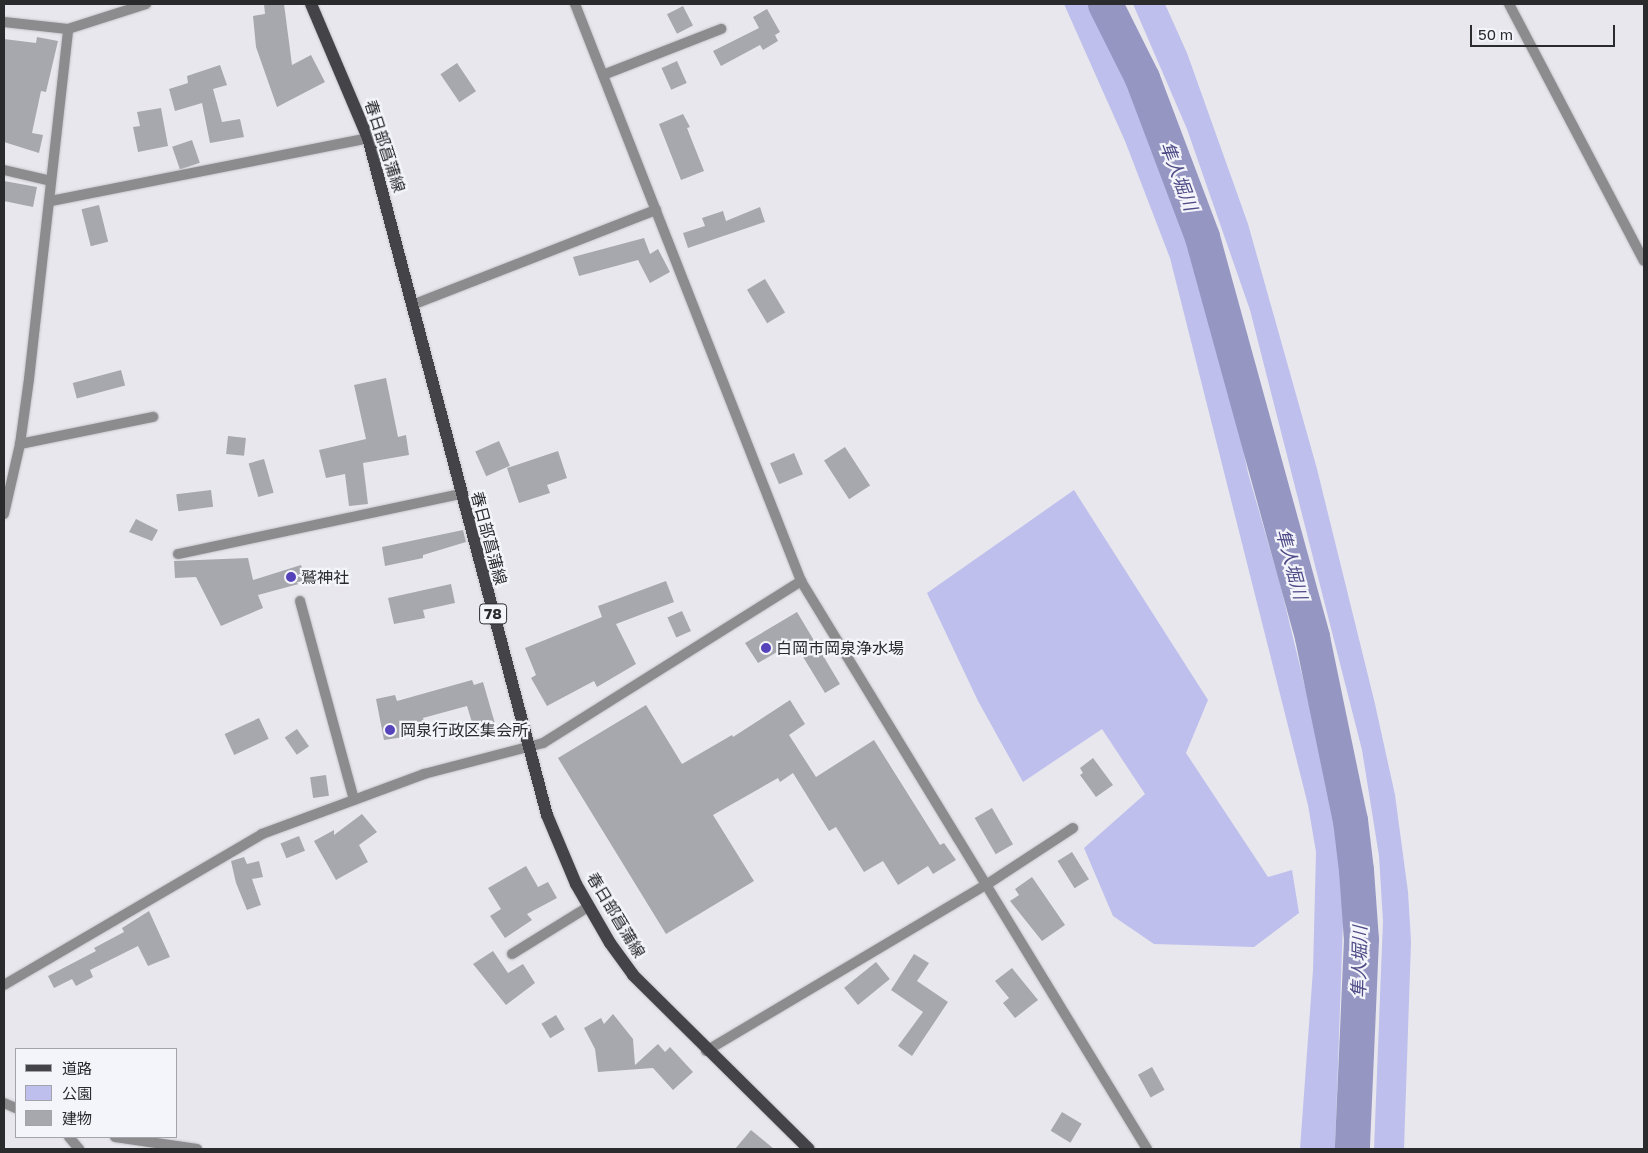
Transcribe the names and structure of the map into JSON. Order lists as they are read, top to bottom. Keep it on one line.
{"streets":{"main road":["春日部菖蒲線","78"]},"water":["隼人堀川"],"places":["鷲神社","白岡市岡泉浄水場","岡泉行政区集会所"],"legend":["道路","公園","建物"],"scale_bar":"50 m"}
